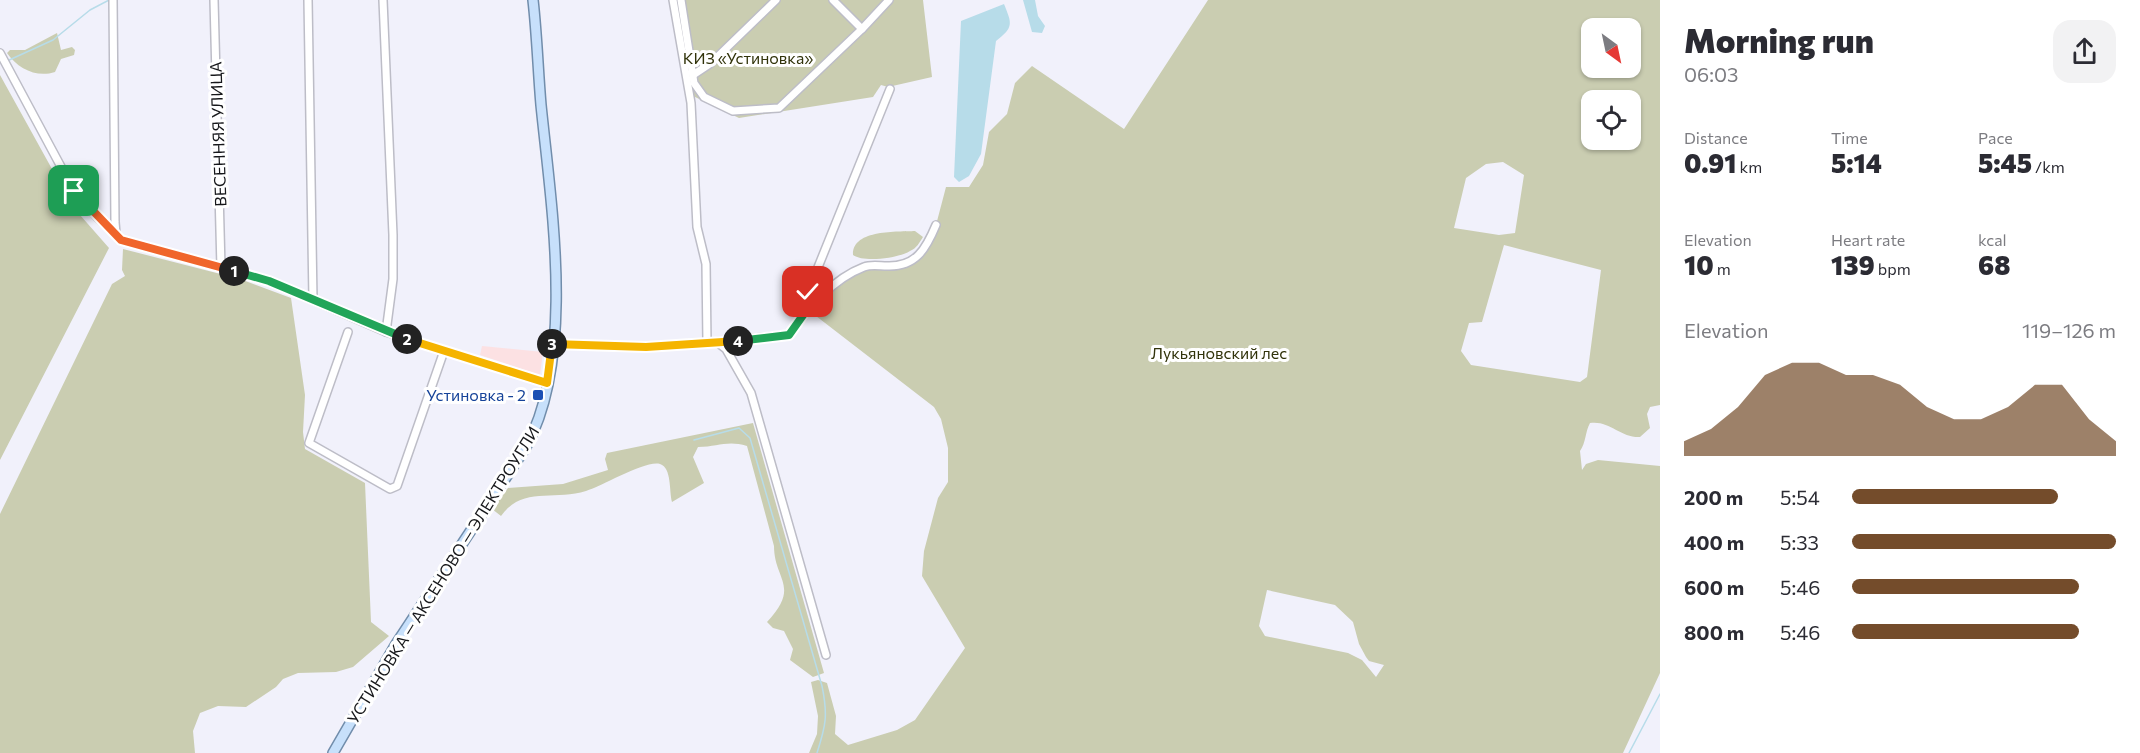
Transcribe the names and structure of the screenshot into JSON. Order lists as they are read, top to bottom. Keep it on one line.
{"streets":{"main road":["УСТИНОВКА — АКСЕНОВО — ЭЛЕКТРОУГЛИ"],"street":["ВЕСЕННЯЯ УЛИЦА"]},"parks":["КИЗ «Устиновка»","Лукьяновский лес"],"places":{"transit":["Устиновка - 2"]},"north":"bottom right","page":{"heading":["Morning run","06:03"],"stats":[["Distance","0.91 km"],["Time","5:14"],["Pace","5:45 /km"],["Elevation","10 m"],["Heart rate","139 bpm"],["kcal","68"]],"pins":["1","2","4","3"],"chart":["Elevation","119–126 m"],"list":[{"name":"200 m","note":"5:54"},{"name":"400 m","note":"5:33"},{"name":"600 m","note":"5:46"},{"name":"800 m","note":"5:46"}]}}
